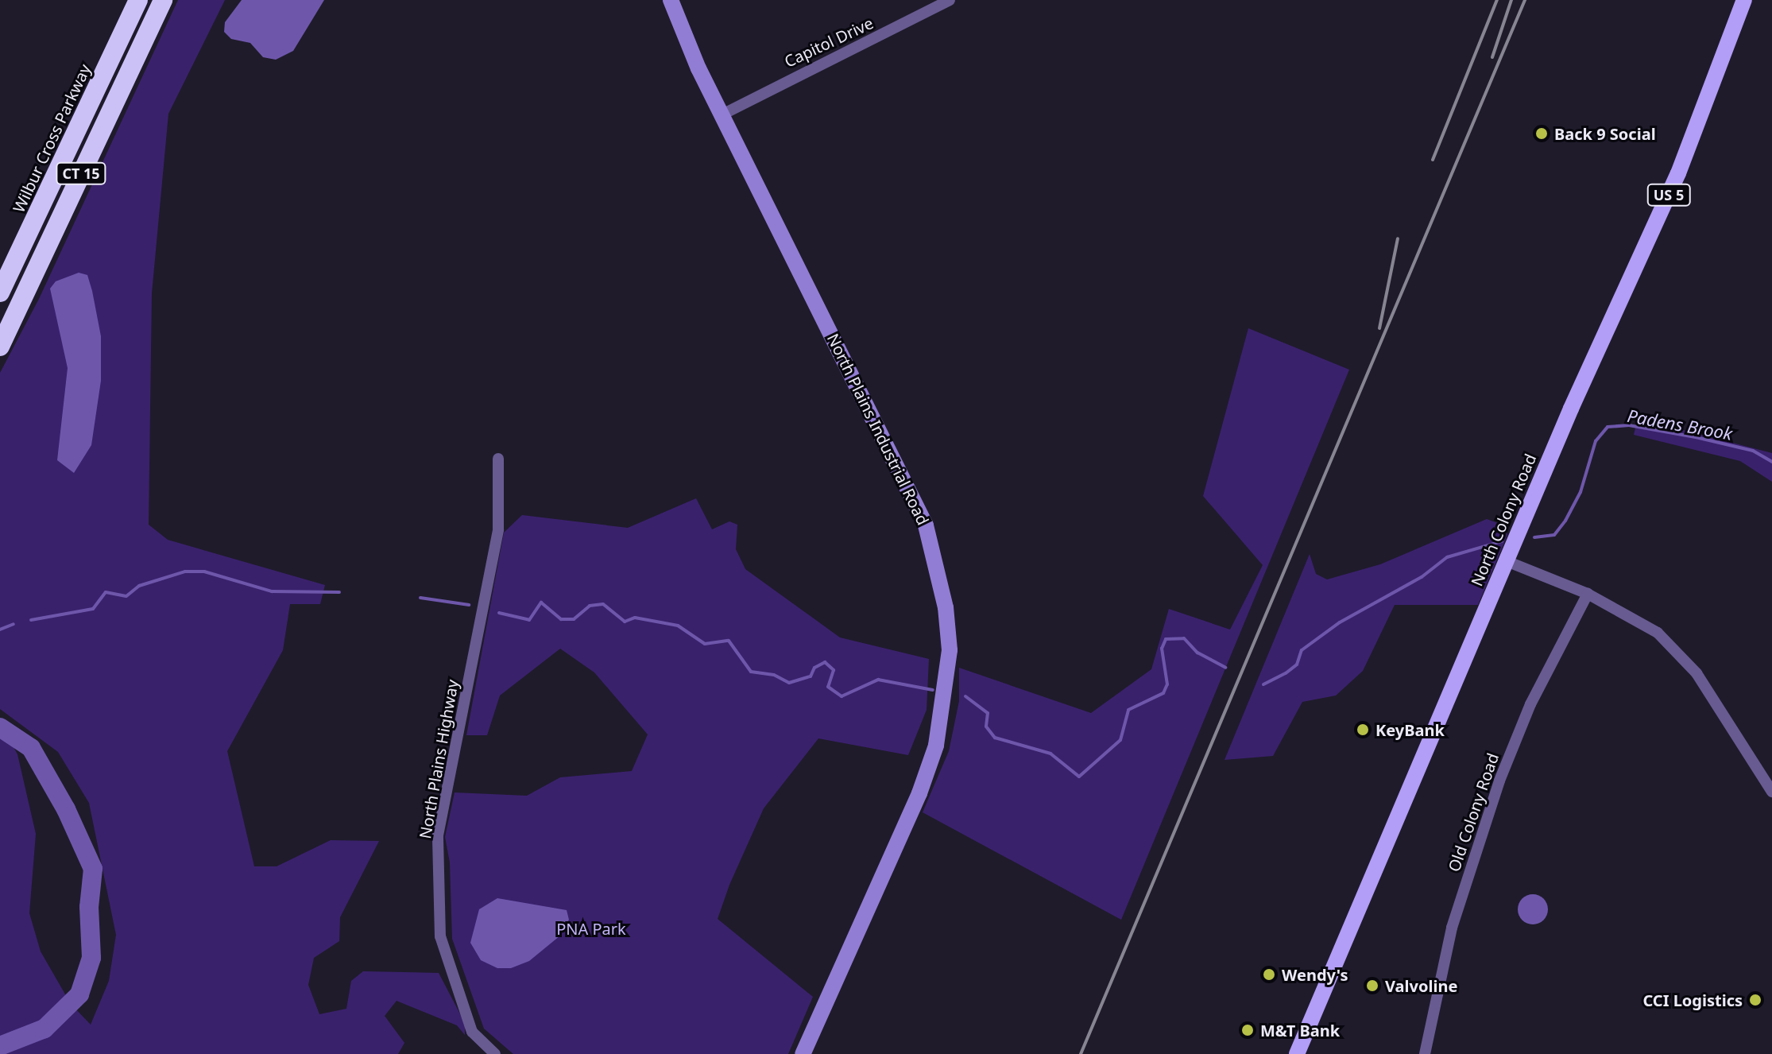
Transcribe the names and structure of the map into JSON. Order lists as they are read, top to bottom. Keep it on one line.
{"streets":{"highway":["Wilbur Cross Parkway","CT 15"],"main road":["US 5","North Colony Road"],"street":["Capitol Drive","North Plains Industrial Road","North Plains Highway","Old Colony Road"]},"crossings":[["Capitol Drive","North Plains Industrial Road"]],"water":["Padens Brook"],"parks":["PNA Park"],"places":["Back 9 Social","KeyBank","Wendy's","Valvoline","CCI Logistics","M&T Bank"]}
